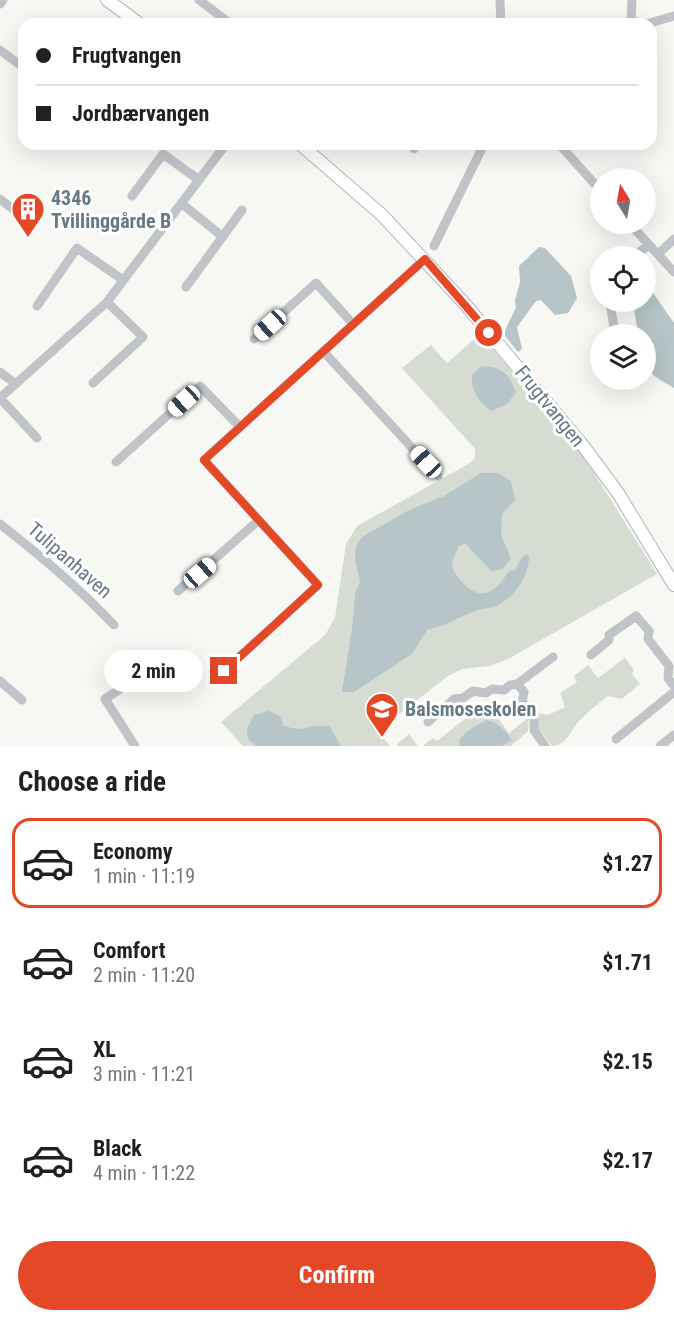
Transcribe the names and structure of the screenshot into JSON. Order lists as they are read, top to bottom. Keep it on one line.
{"streets":{"street":["Frugtvangen","Tulipanhaven"]},"places":{"building":["4346 Tvillinggårde B"],"school or university":["Balsmoseskolen"]},"north":"top","page":{"banner":["Frugtvangen","Jordbærvangen"],"bubble":"2 min","heading":"Choose a ride","list":[{"name":"Economy","note":"1 min · 11:19","value":"$1.27"},{"name":"Comfort","note":"2 min · 11:20","value":"$1.71"},{"name":"XL","note":"3 min · 11:21","value":"$2.15"},{"name":"Black","note":"4 min · 11:22","value":"$2.17"}],"buttons":"Confirm"}}
